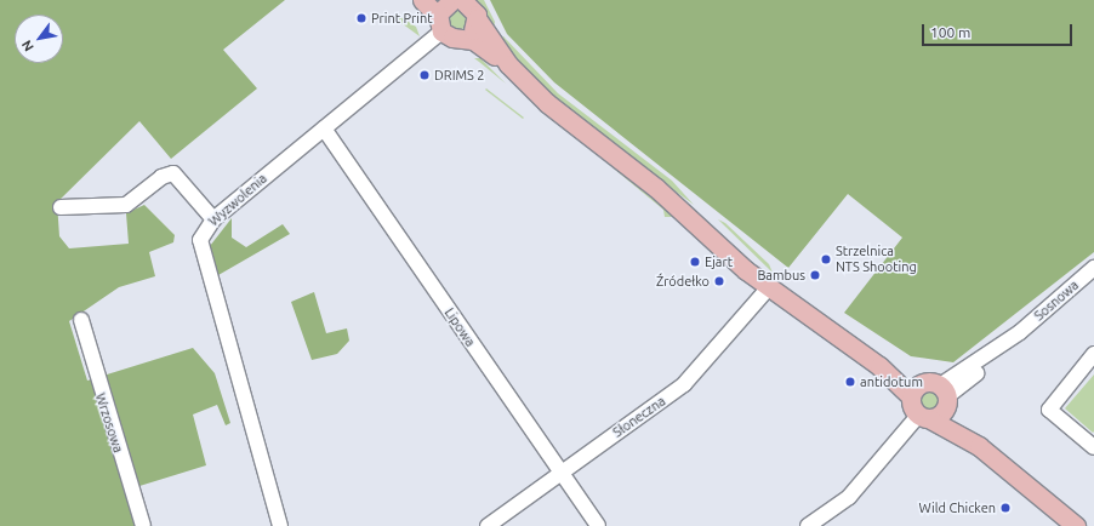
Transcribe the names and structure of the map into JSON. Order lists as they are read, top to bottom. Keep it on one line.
{"streets":{"street":["Wyzwolenia","Sosnowa","Lipowa","Słoneczna","Wrzosowa"]},"crossings":[["Wyzwolenia","Lipowa"],["Lipowa","Słoneczna"]],"places":["Print Print","DRIMS 2","Strzelnica NTS Shooting","Ejart","Bambus","Źródełko","antidotum","Wild Chicken"],"scale_bar":"100 m","north":"bottom left"}
